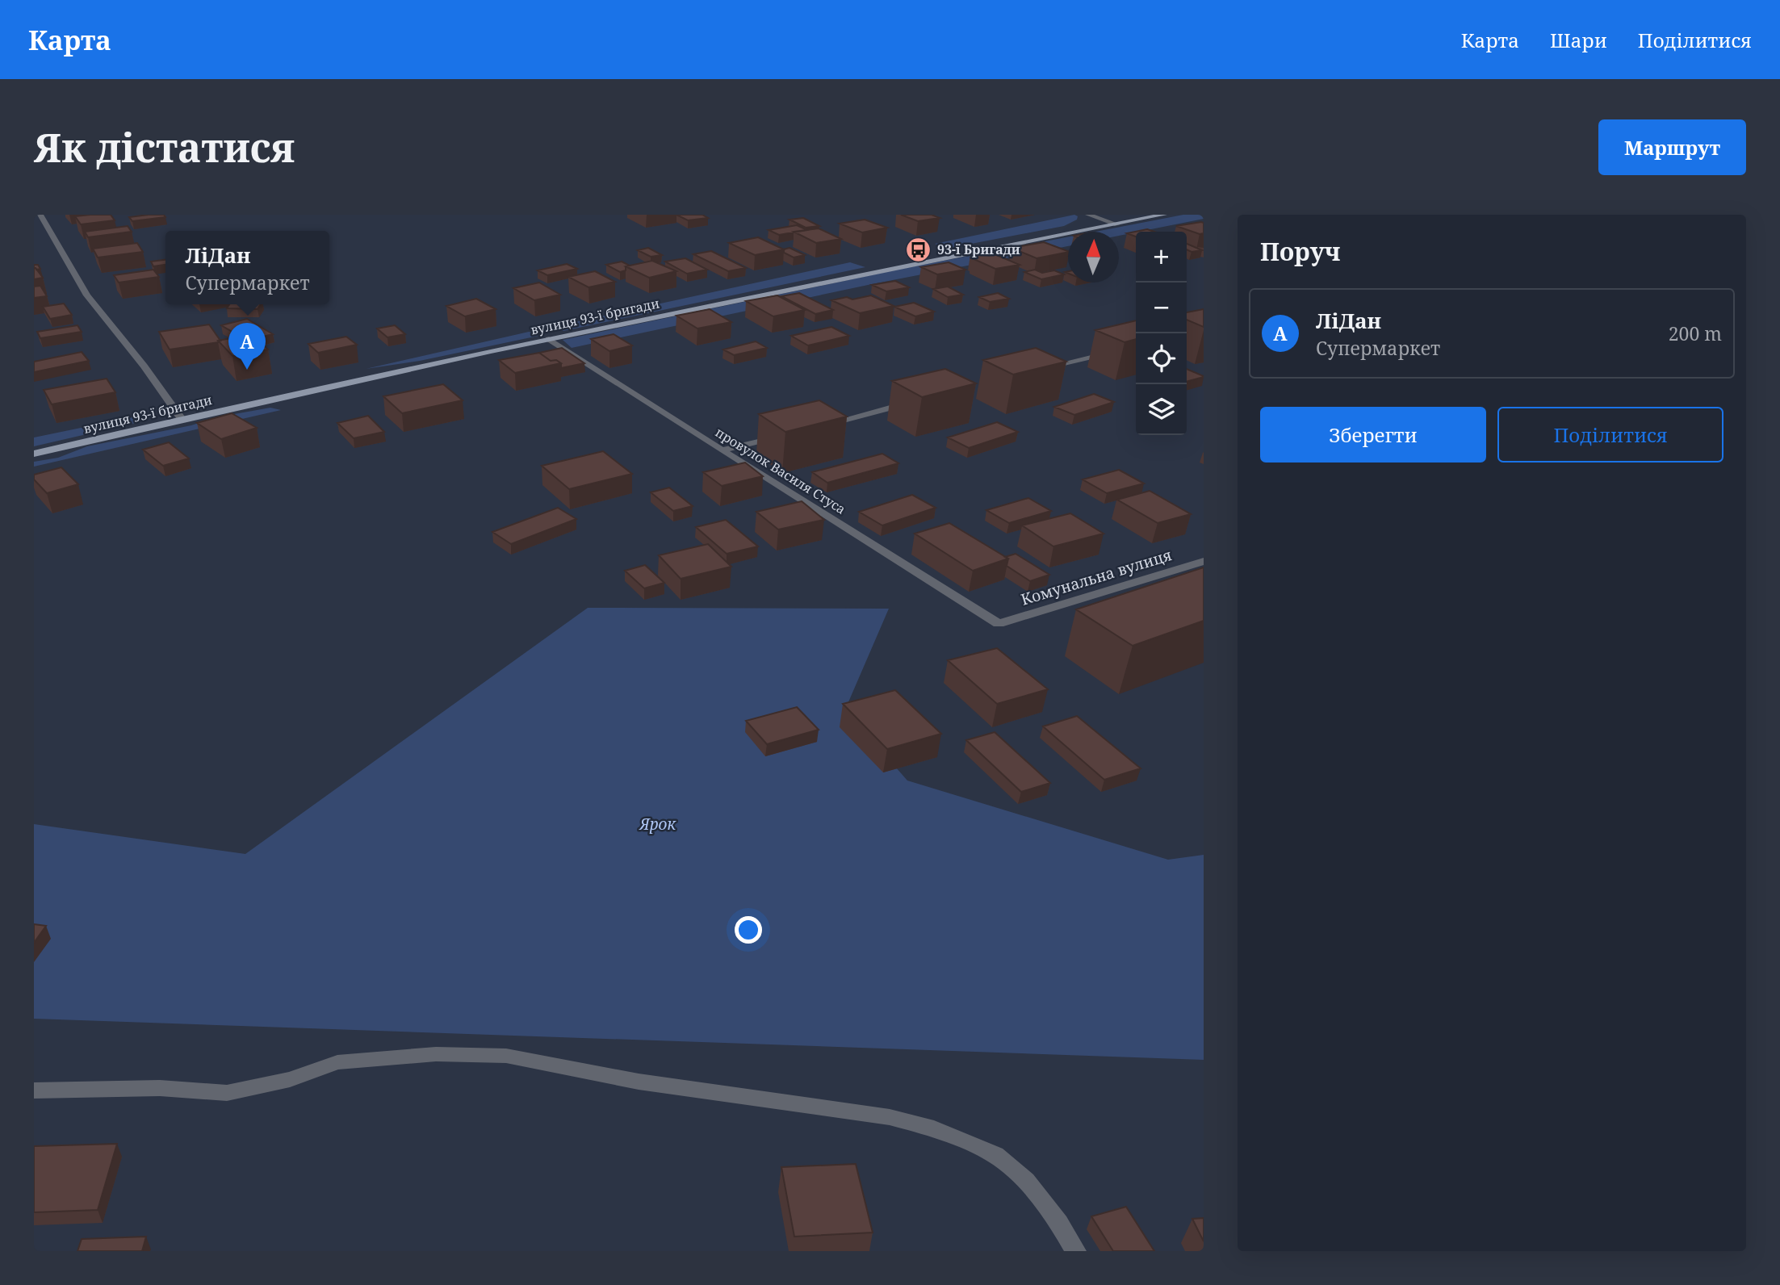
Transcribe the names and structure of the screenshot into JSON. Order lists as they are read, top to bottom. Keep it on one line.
{"streets":{"main road":["вулиця 93-ї бригади"],"street":["провулок Василя Стуса","Комунальна вулиця"]},"crossings":[["вулиця 93-ї бригади","провулок Василя Стуса"],["провулок Василя Стуса","Комунальна вулиця"]],"parks":["Ярок"],"places":{"bus stop":["93-ї Бригади"]},"north":"top","page":{"header":"Карта","nav":["Карта","Шари","Поділитися"],"buttons":["Маршрут",["Зберегти","Поділитися"]],"title":"Як дістатися","heading":"Поруч","popup":["ЛіДан","Супермаркет"],"map_buttons":["+","−"],"list":[{"mark":"A","name":"ЛіДан","note":"Супермаркет","value":"200 m"}],"pins":"A"}}
